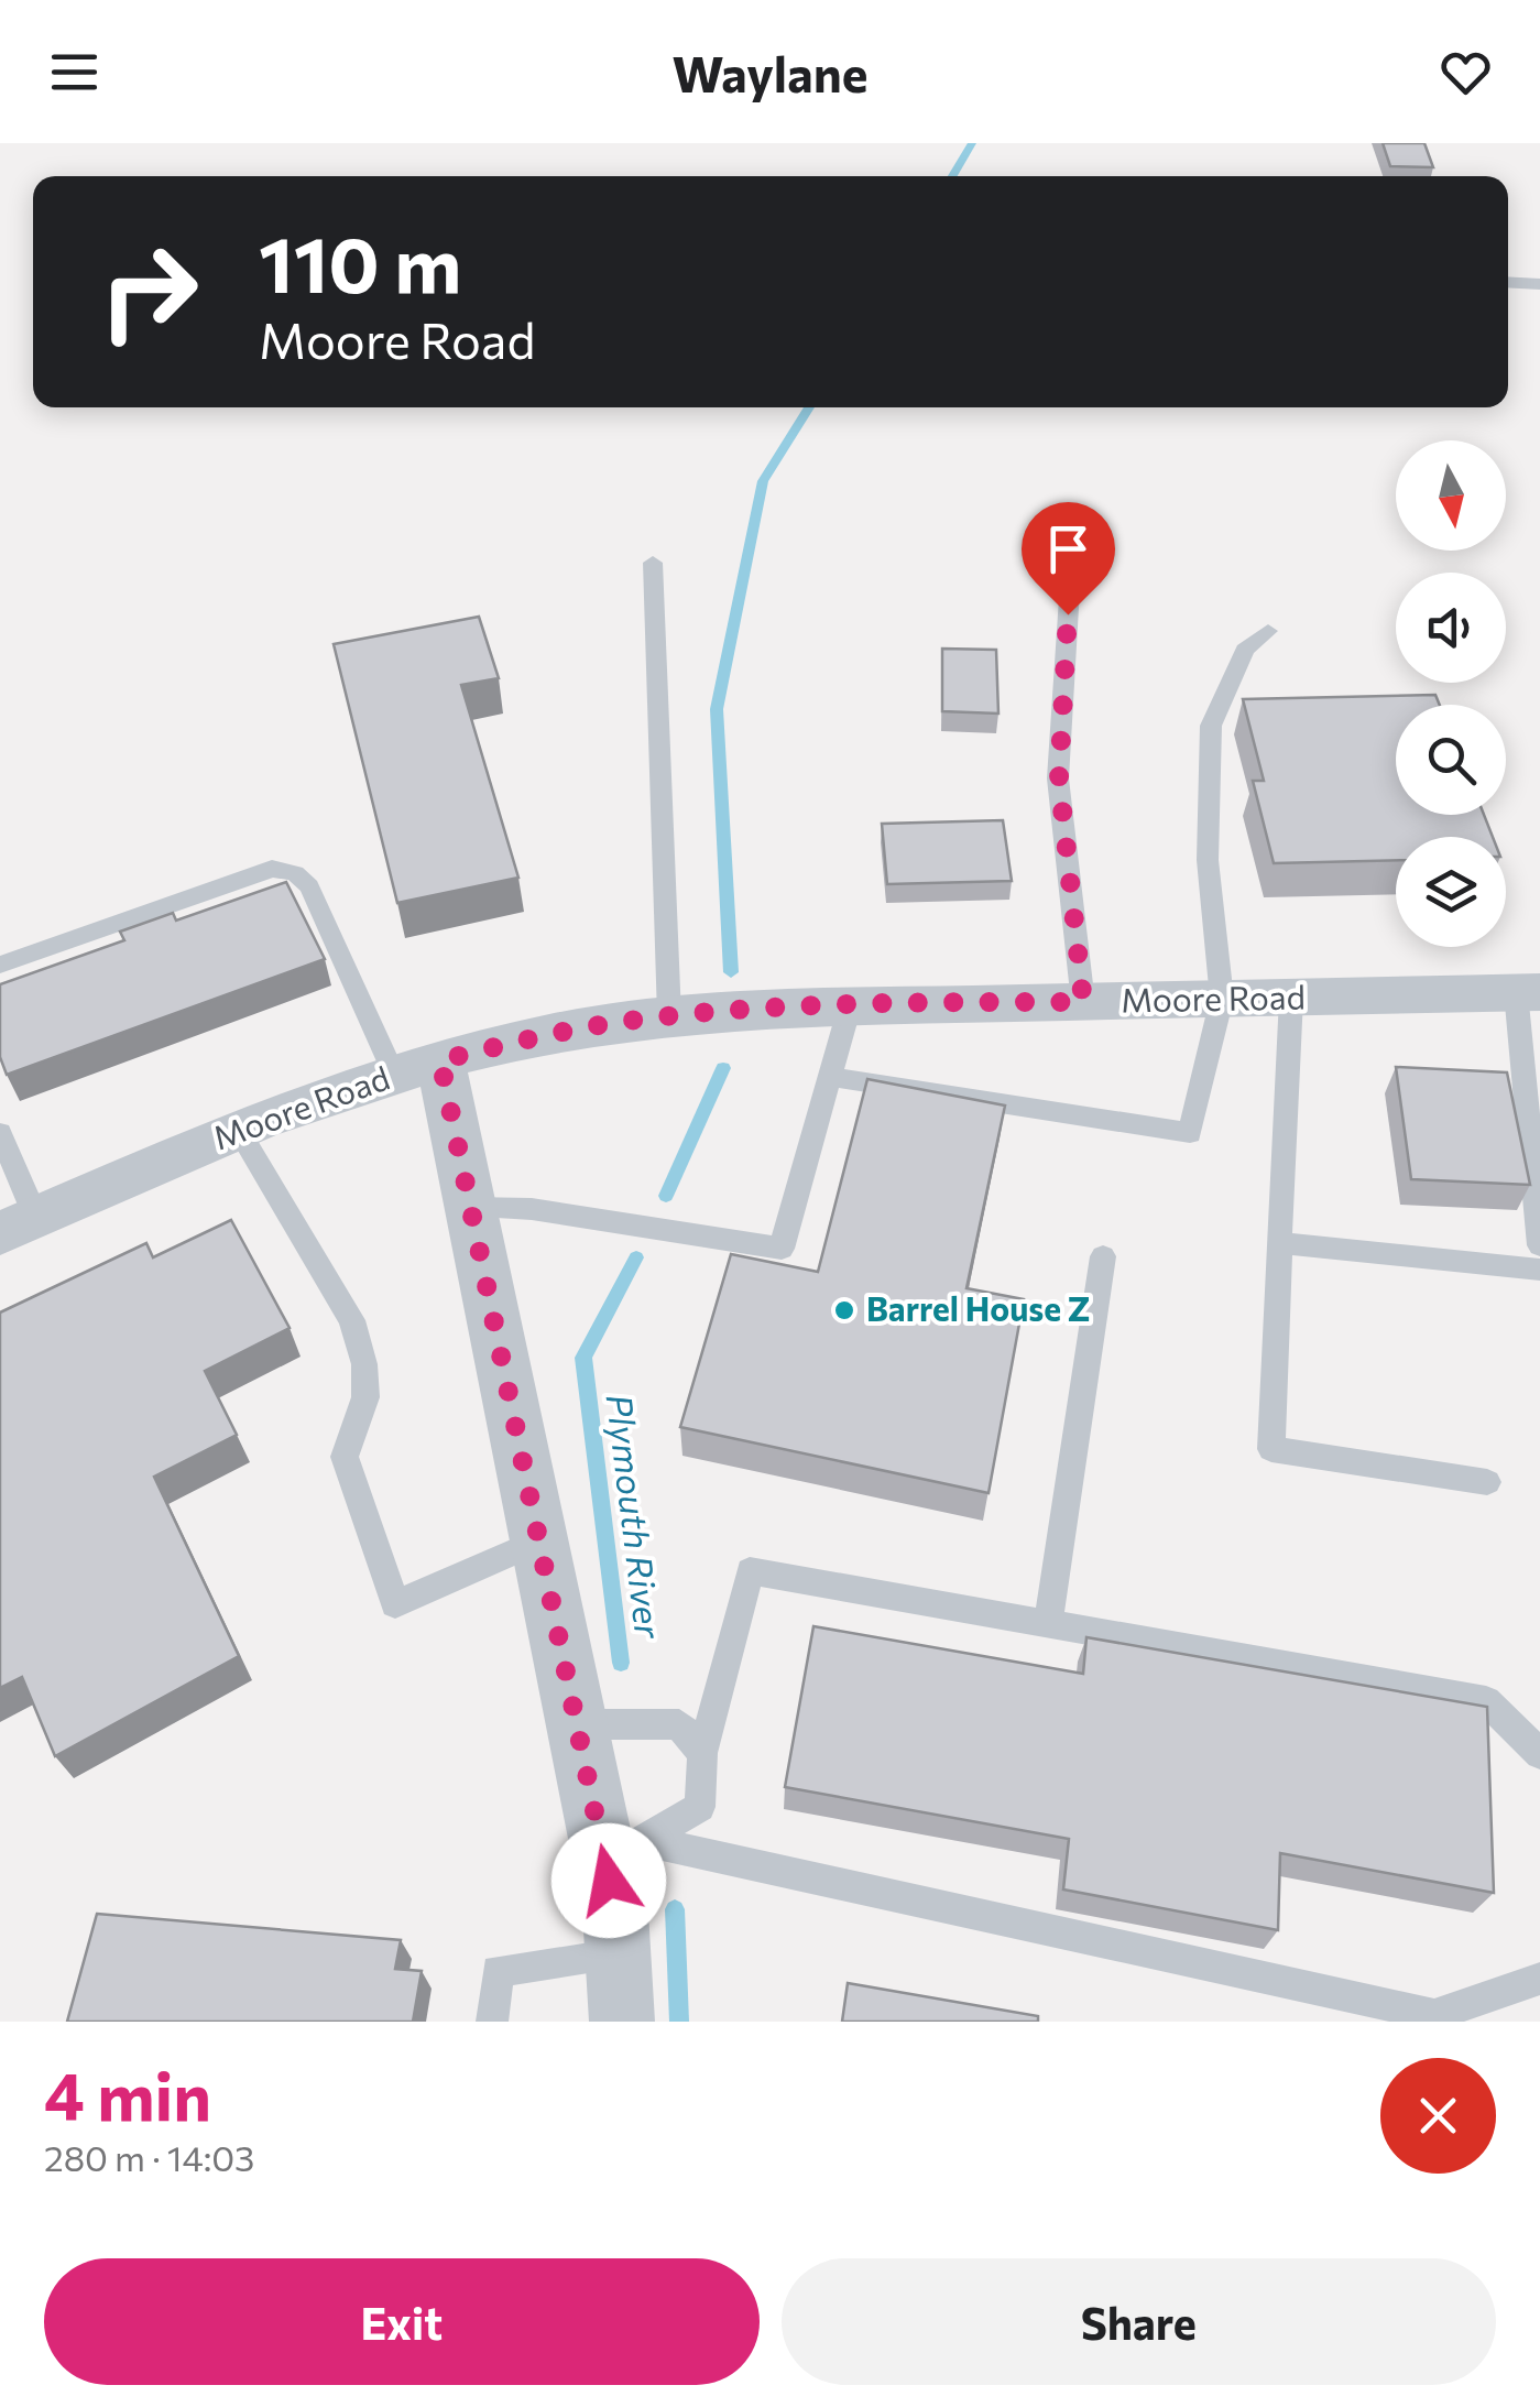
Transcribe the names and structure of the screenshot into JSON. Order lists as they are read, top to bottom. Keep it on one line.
{"streets":{"street":["Moore Road"]},"water":["Plymouth River"],"places":["Barrel House Z"],"north":"bottom","page":{"header":"Waylane","turn":["110 m","Moore Road"],"heading":["4 min","280 m · 14:03"],"buttons":["Exit","Share"]}}
